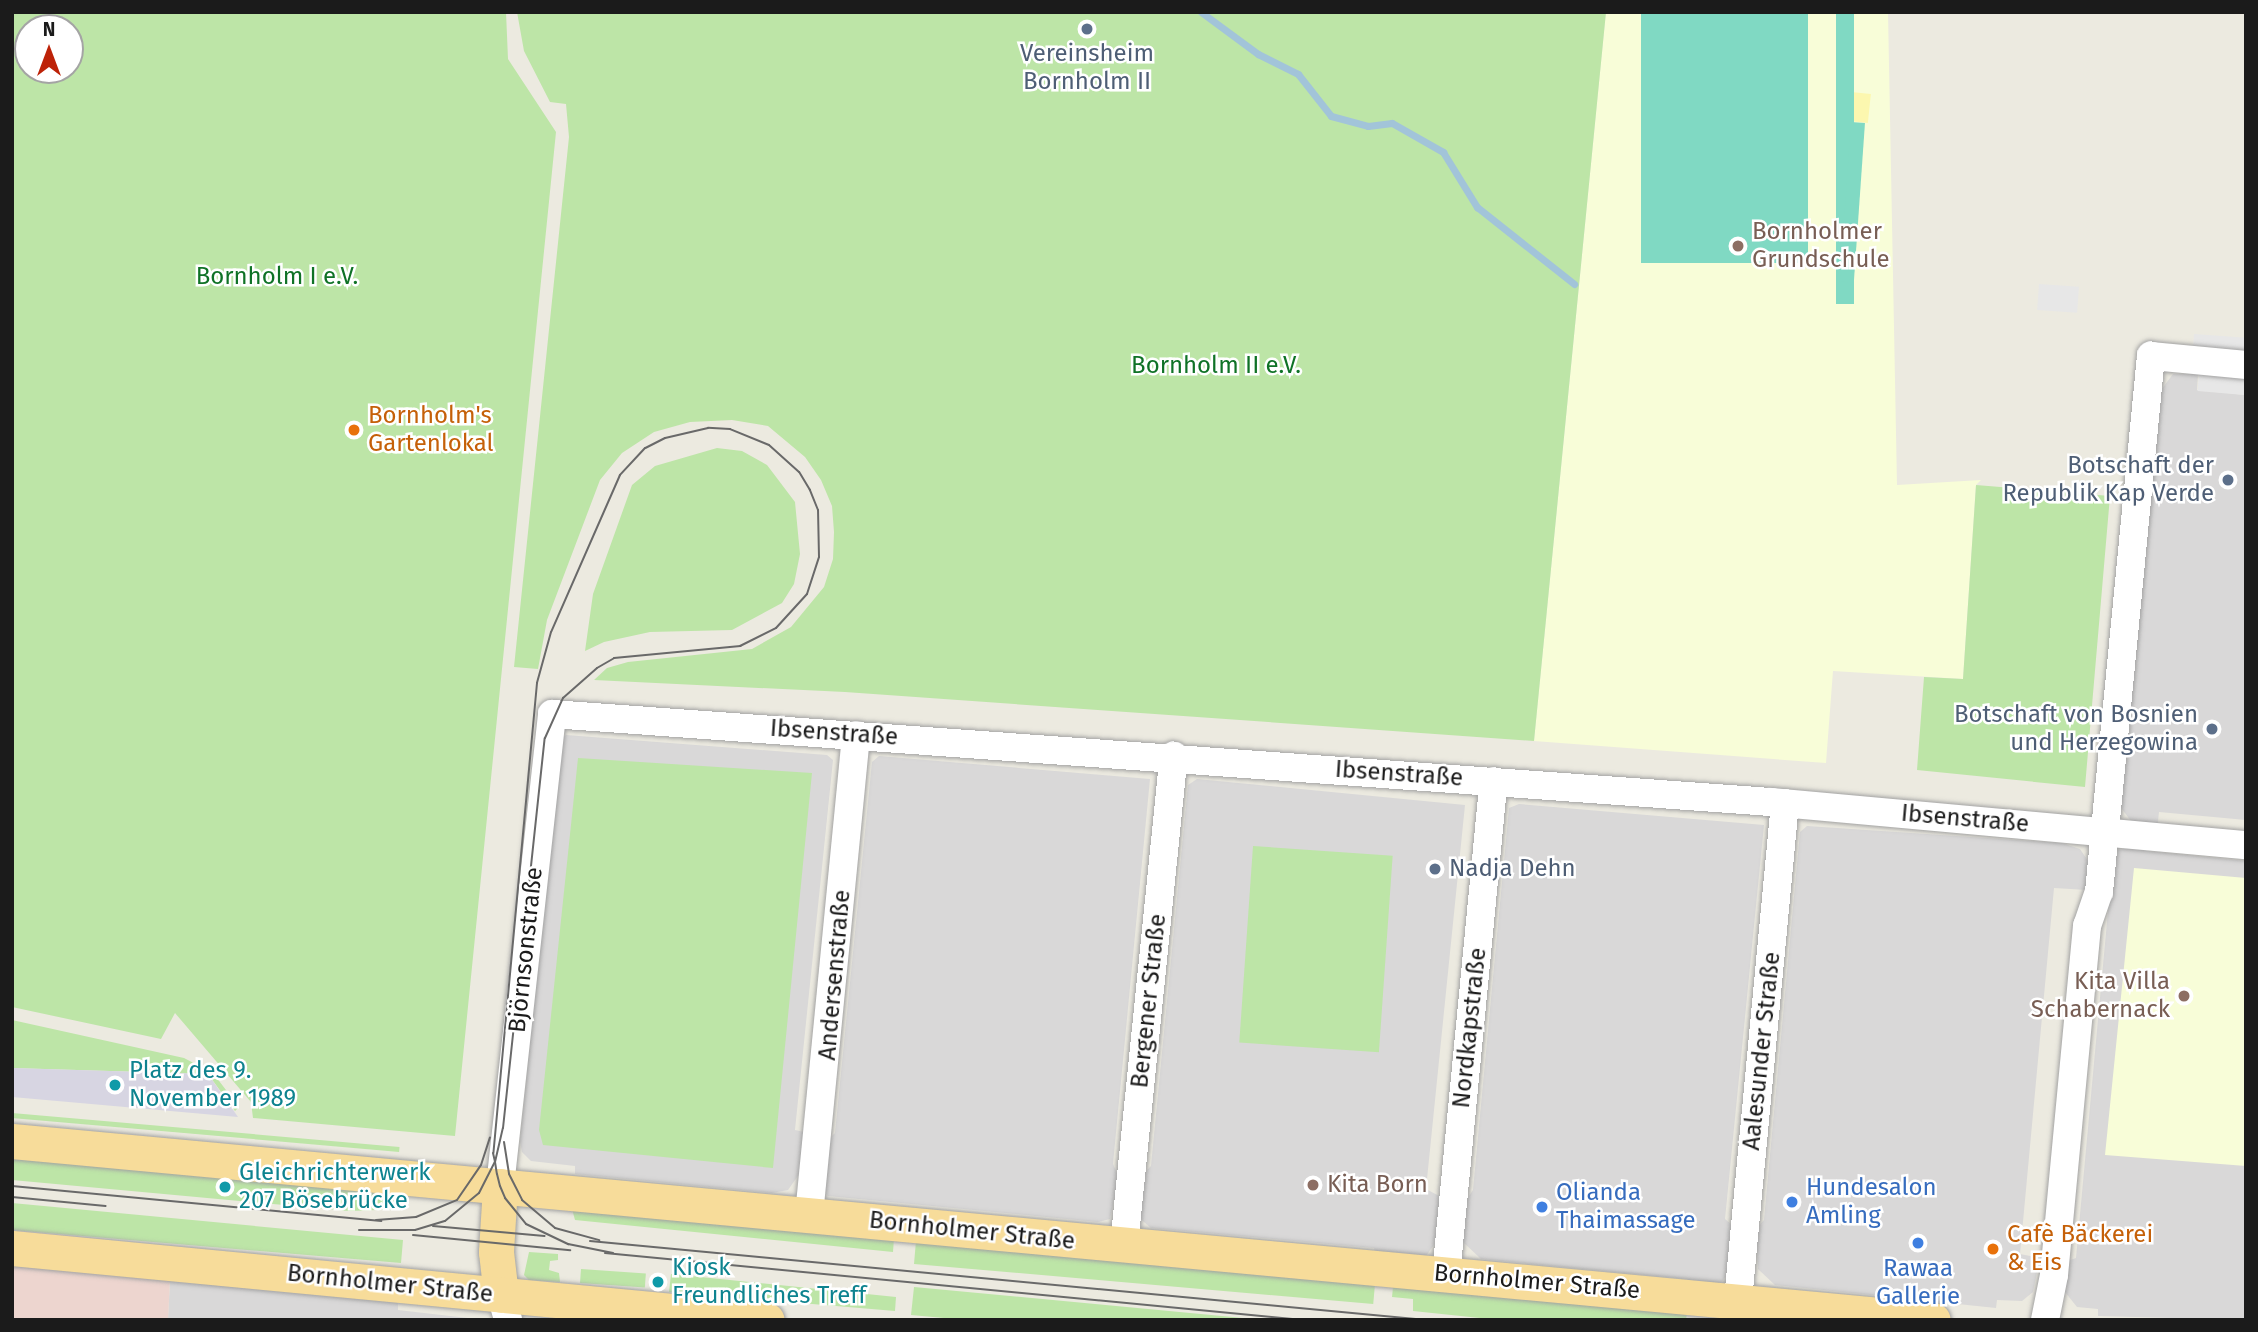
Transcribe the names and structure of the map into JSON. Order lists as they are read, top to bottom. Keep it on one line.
{"streets":{"main road":["Bornholmer Straße"],"street":["Ibsenstraße","Björnsonstraße","Andersenstraße","Bergener Straße","Nordkapstraße","Aalesunder Straße"]},"crossings":[["Ibsenstraße","Björnsonstraße"],["Ibsenstraße","Andersenstraße"],["Ibsenstraße","Bergener Straße"],["Ibsenstraße","Nordkapstraße"],["Ibsenstraße","Aalesunder Straße"],["Björnsonstraße","Bornholmer Straße"],["Andersenstraße","Bornholmer Straße"],["Bergener Straße","Bornholmer Straße"],["Nordkapstraße","Bornholmer Straße"],["Aalesunder Straße","Bornholmer Straße"]],"parks":["Bornholm I e.V.","Bornholm II e.V."],"places":["Vereinsheim Bornholm II","Bornholmer Grundschule","Bornholm's Gartenlokal","Botschaft der Republik Kap Verde","Botschaft von Bosnien und Herzegowina","Nadja Dehn","Kita Villa Schabernack","Platz des 9. November 1989","Kita Born","Gleichrichterwerk 207 Bösebrücke","Hundesalon Amling","Olianda Thaimassage","Rawaa Gallerie","Cafè Bäckerei & Eis","Kiosk Freundliches Treff"],"north":"top"}
